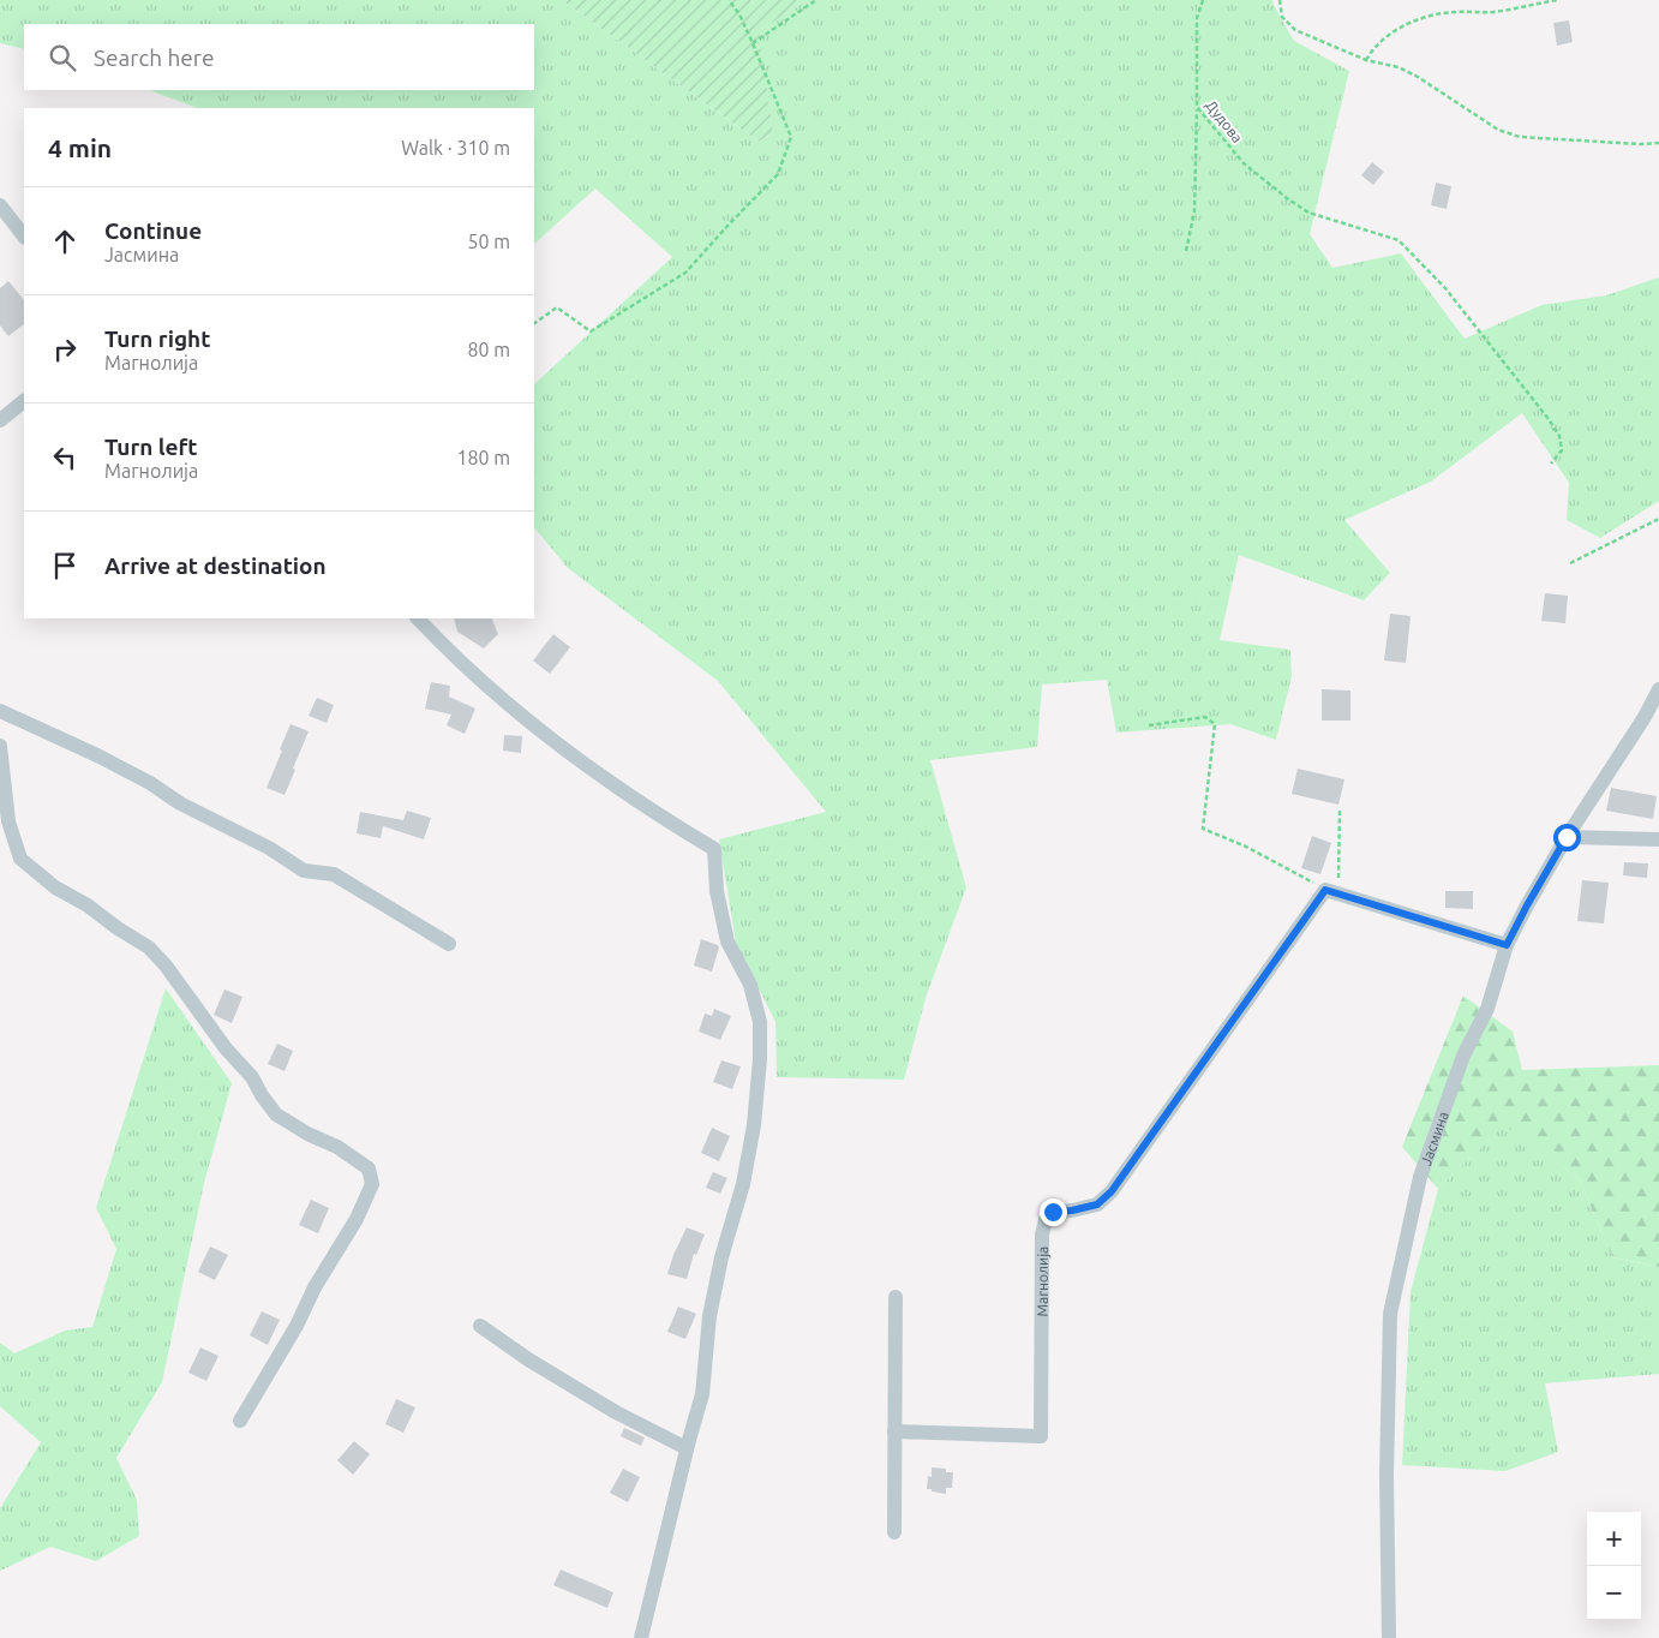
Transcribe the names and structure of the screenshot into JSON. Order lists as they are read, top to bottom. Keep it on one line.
{"streets":{"street":["Јасмина","Магнолија"],"path":["Дудова"]},"page":{"search":"Search here","heading":["4 min","Walk · 310 m"],"list":[["Continue","Јасмина","50 m"],["Turn right","Магнолија","80 m"],["Turn left","Магнолија","180 m"],"Arrive at destination"],"map_buttons":["+","−"]}}
